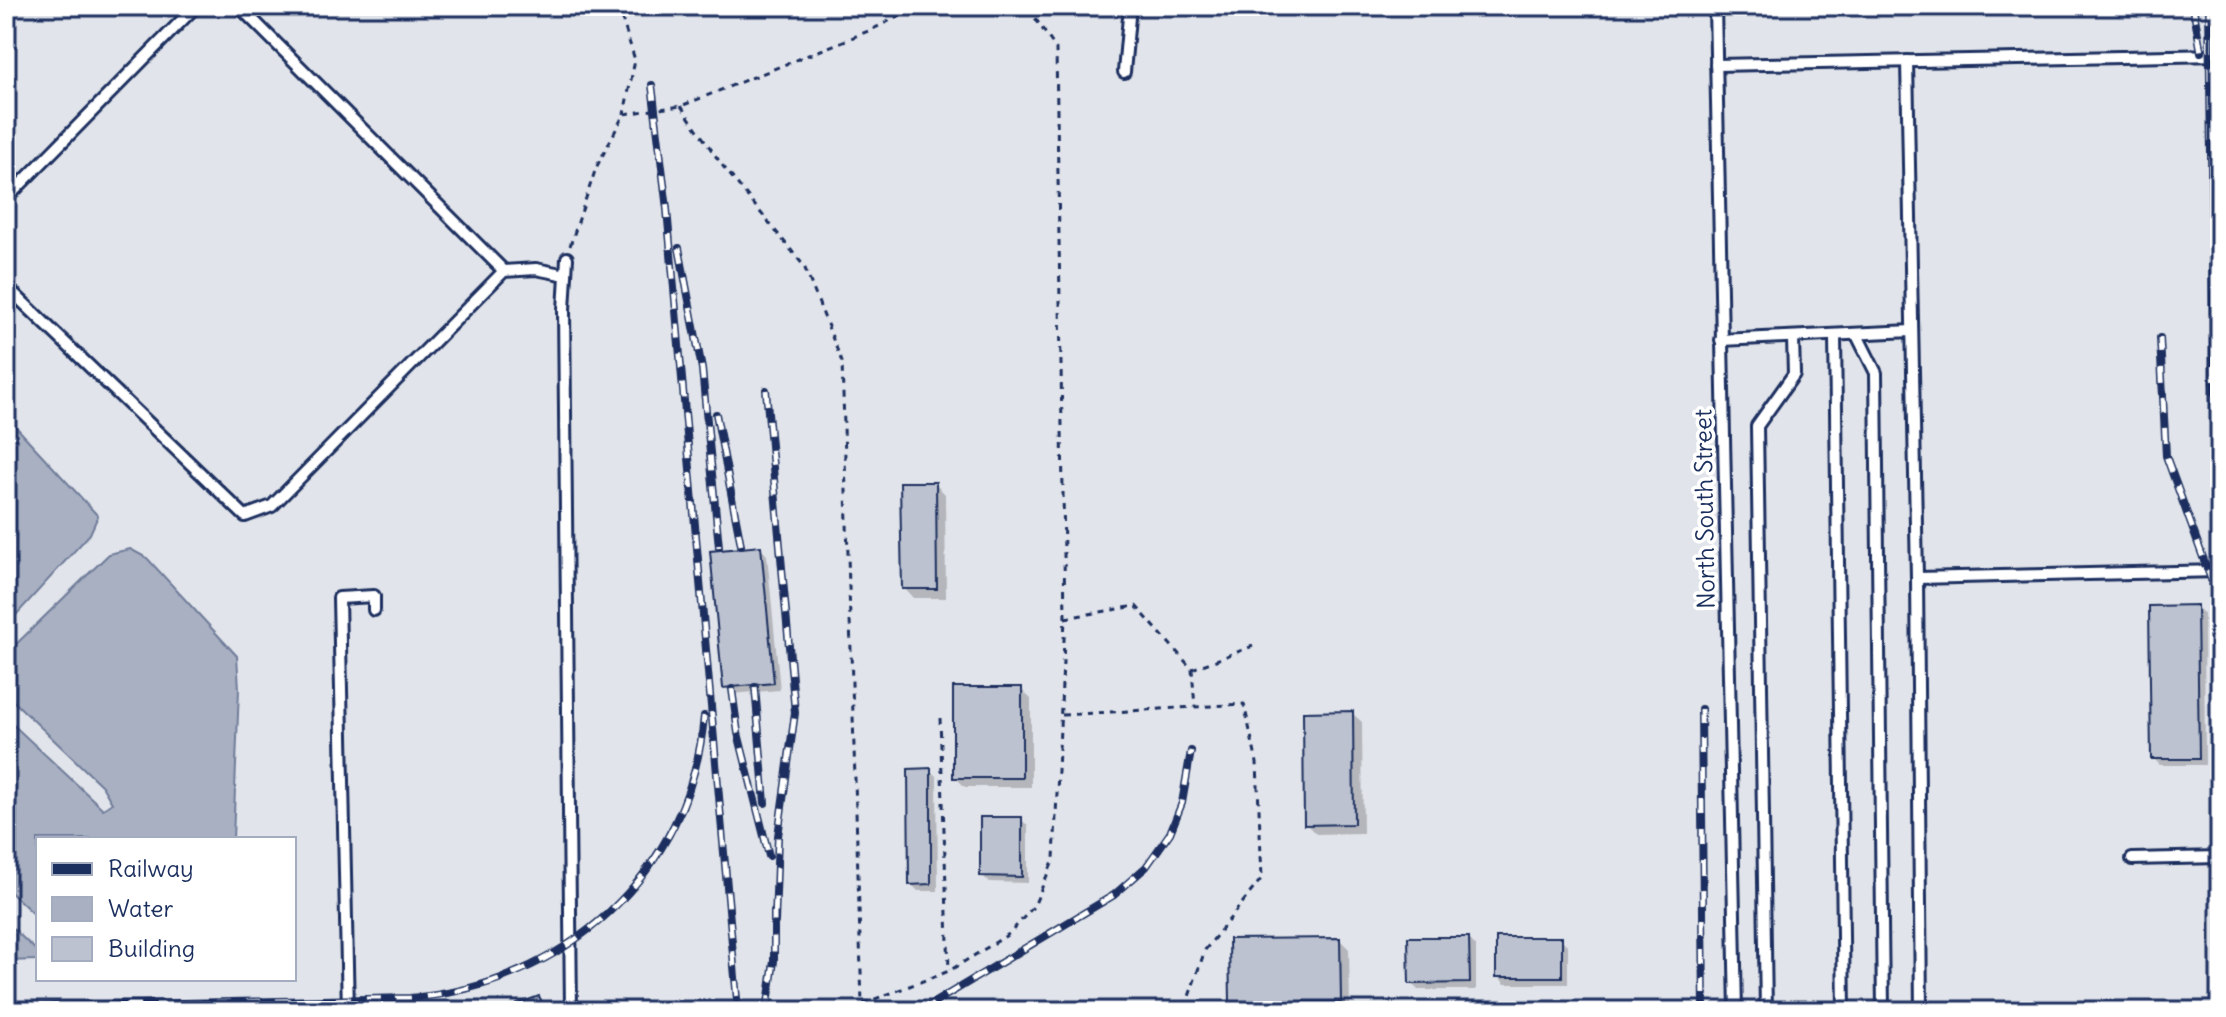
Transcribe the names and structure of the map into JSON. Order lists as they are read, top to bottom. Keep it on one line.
{"streets":{"lane":["North South Street"]},"legend":["Railway","Water","Building"]}
